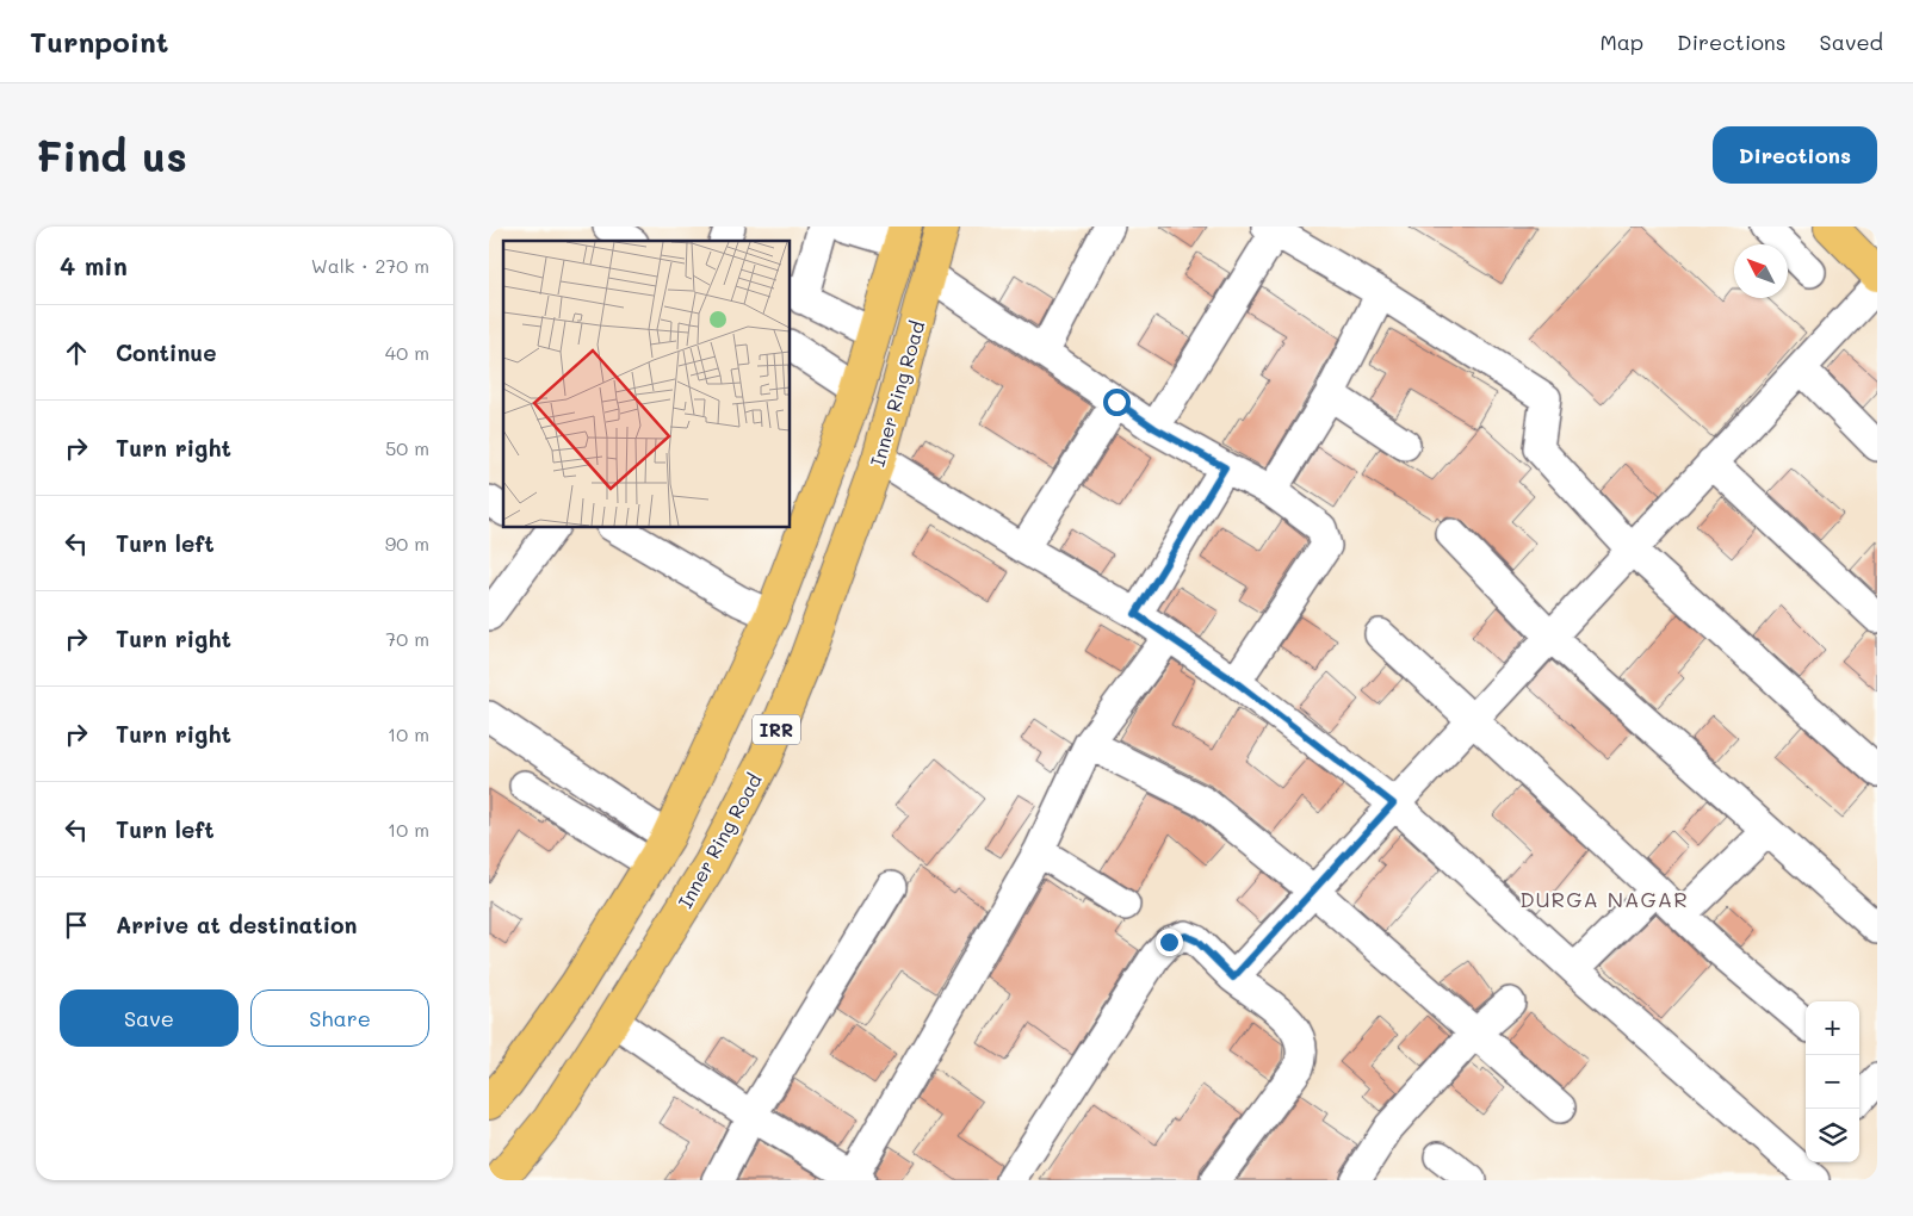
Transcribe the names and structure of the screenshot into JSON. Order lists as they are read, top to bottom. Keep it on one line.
{"streets":{"main road":["Inner Ring Road","IRR"]},"districts":["DURGA NAGAR"],"north":"top left","page":{"header":"Turnpoint","nav":["Map","Directions","Saved"],"buttons":["Directions",["Save","Share"]],"title":"Find us","heading":["4 min","Walk · 270 m"],"list":[["Continue","40 m"],["Turn right","50 m"],["Turn left","90 m"],["Turn right","70 m"],["Turn right","10 m"],["Turn left","10 m"],"Arrive at destination"],"map_buttons":["+","−"]}}
